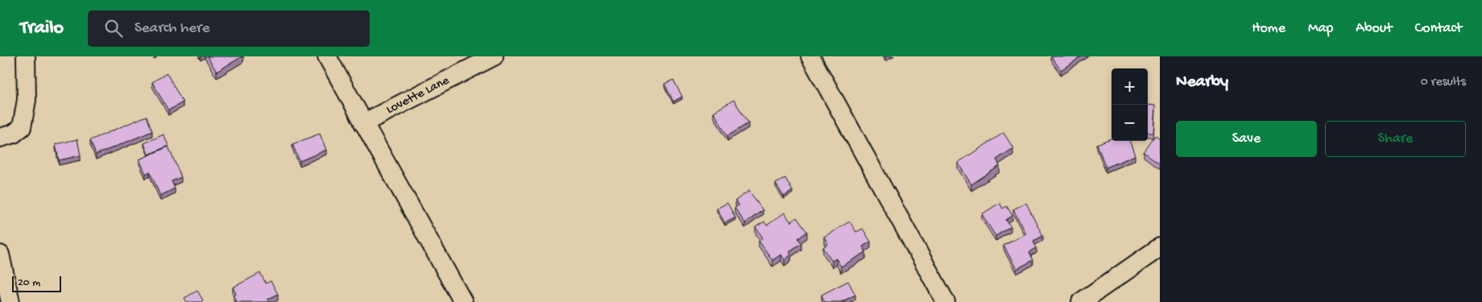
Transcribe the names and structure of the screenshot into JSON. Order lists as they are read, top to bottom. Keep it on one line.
{"streets":{"street":["Lovette Lane"]},"scale_bar":"20 m","page":{"header":"Trailo","search":"Search here","nav":["Home","Map","About","Contact"],"heading":["Nearby","0 results"],"map_buttons":["+","−"],"buttons":["Save","Share"],"scale":"20 m"}}
